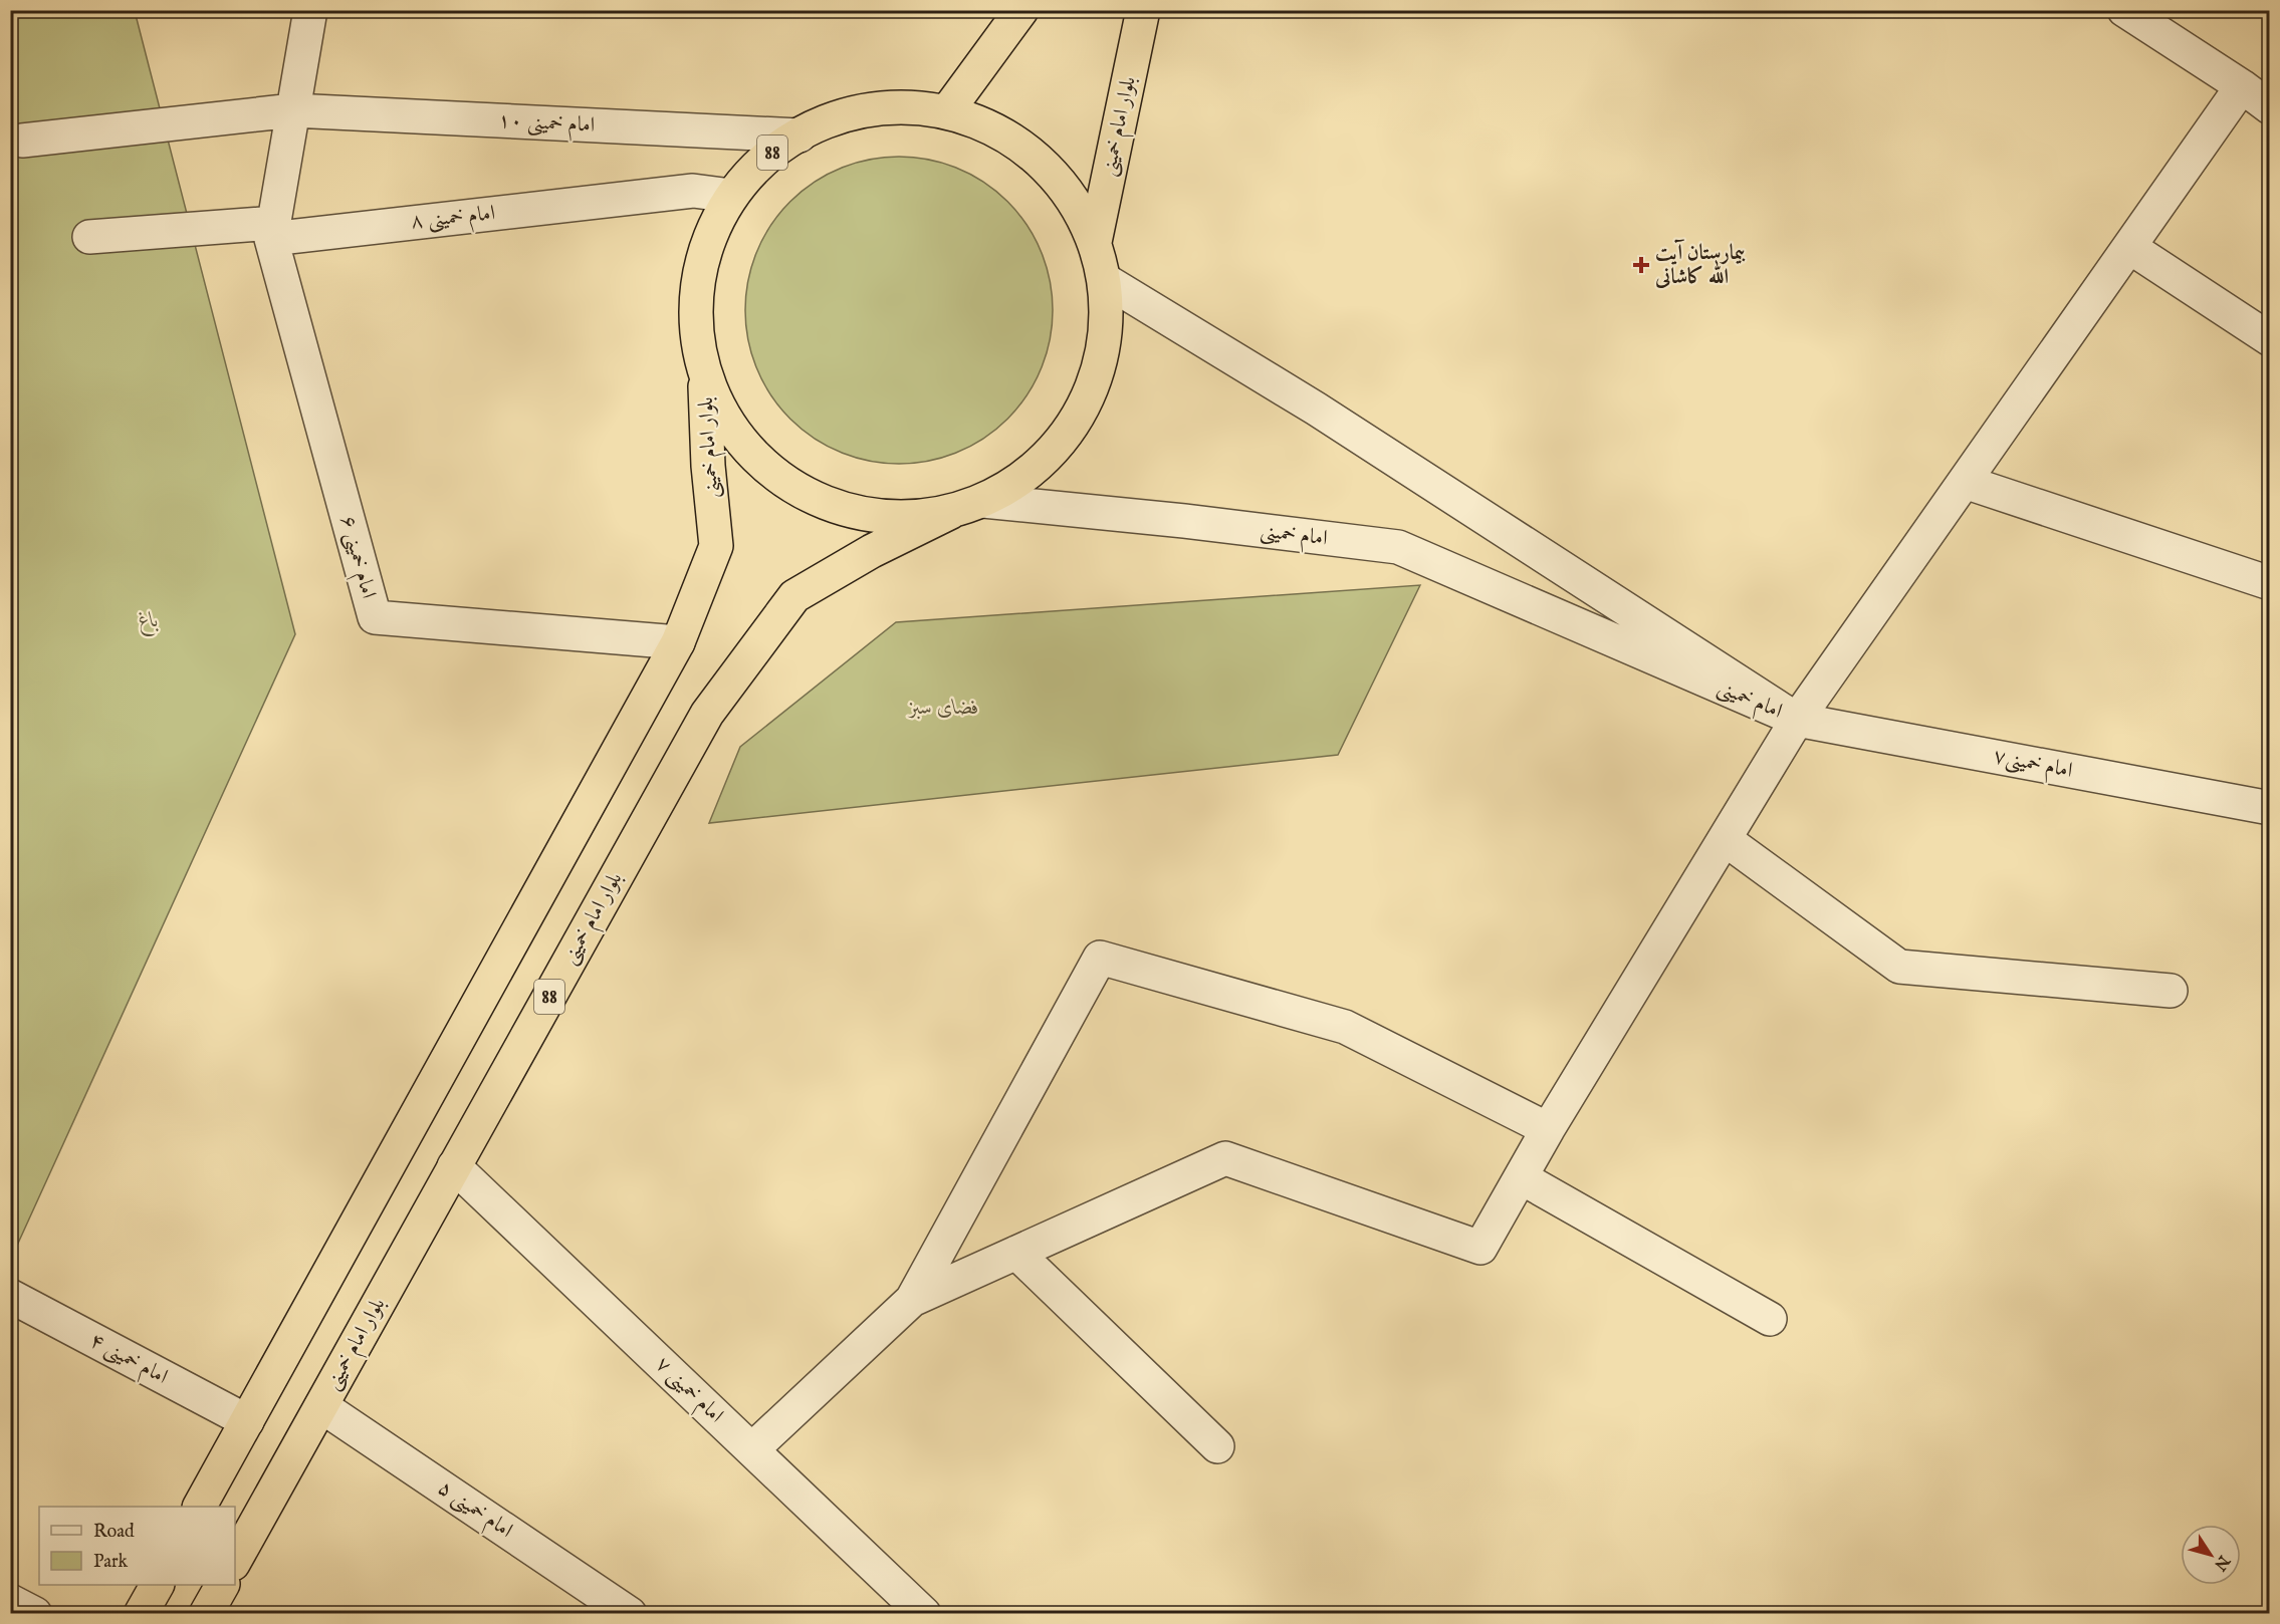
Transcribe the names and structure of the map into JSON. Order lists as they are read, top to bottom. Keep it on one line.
{"streets":{"highway":["بلوار امام خمینی","88"],"street":["امام خمینی ۱۰","امام خمینی ۸","امام خمینی","امام خمینی ۶","امام خمینی۷","امام خمینی ۴","امام خمینی ۷","امام خمینی ۵"]},"crossings":[["امام خمینی ۱۰","88"],["بلوار امام خمینی","88"],["بلوار امام خمینی","امام خمینی ۶"],["بلوار امام خمینی","امام خمینی ۴"],["بلوار امام خمینی","امام خمینی ۷"],["بلوار امام خمینی","امام خمینی ۵"],["88","امام خمینی ۸"],["88","امام خمینی"],["امام خمینی ۸","امام خمینی ۶"],["امام خمینی","امام خمینی۷"]],"parks":["باغ","فضای سبز"],"places":{"health":["بیمارستان آیت الله کاشانی"]},"legend":["Road","Park"],"north":"bottom right"}
